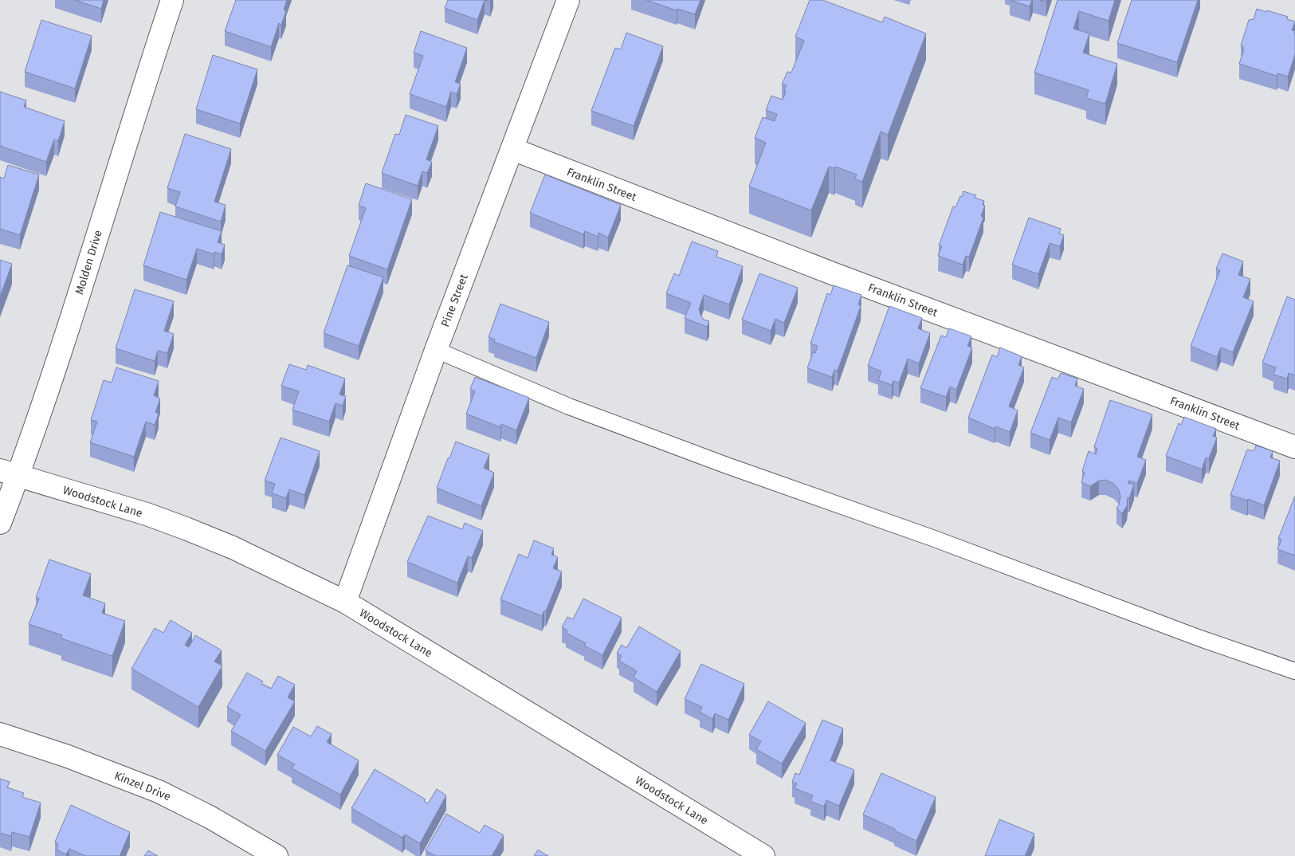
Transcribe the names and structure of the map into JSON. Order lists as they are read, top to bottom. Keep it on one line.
{"streets":{"street":["Franklin Street","Molden Drive","Pine Street","Woodstock Lane","Kinzel Drive"]},"crossings":[["Franklin Street","Pine Street"],["Molden Drive","Woodstock Lane"],["Pine Street","Woodstock Lane"]]}
